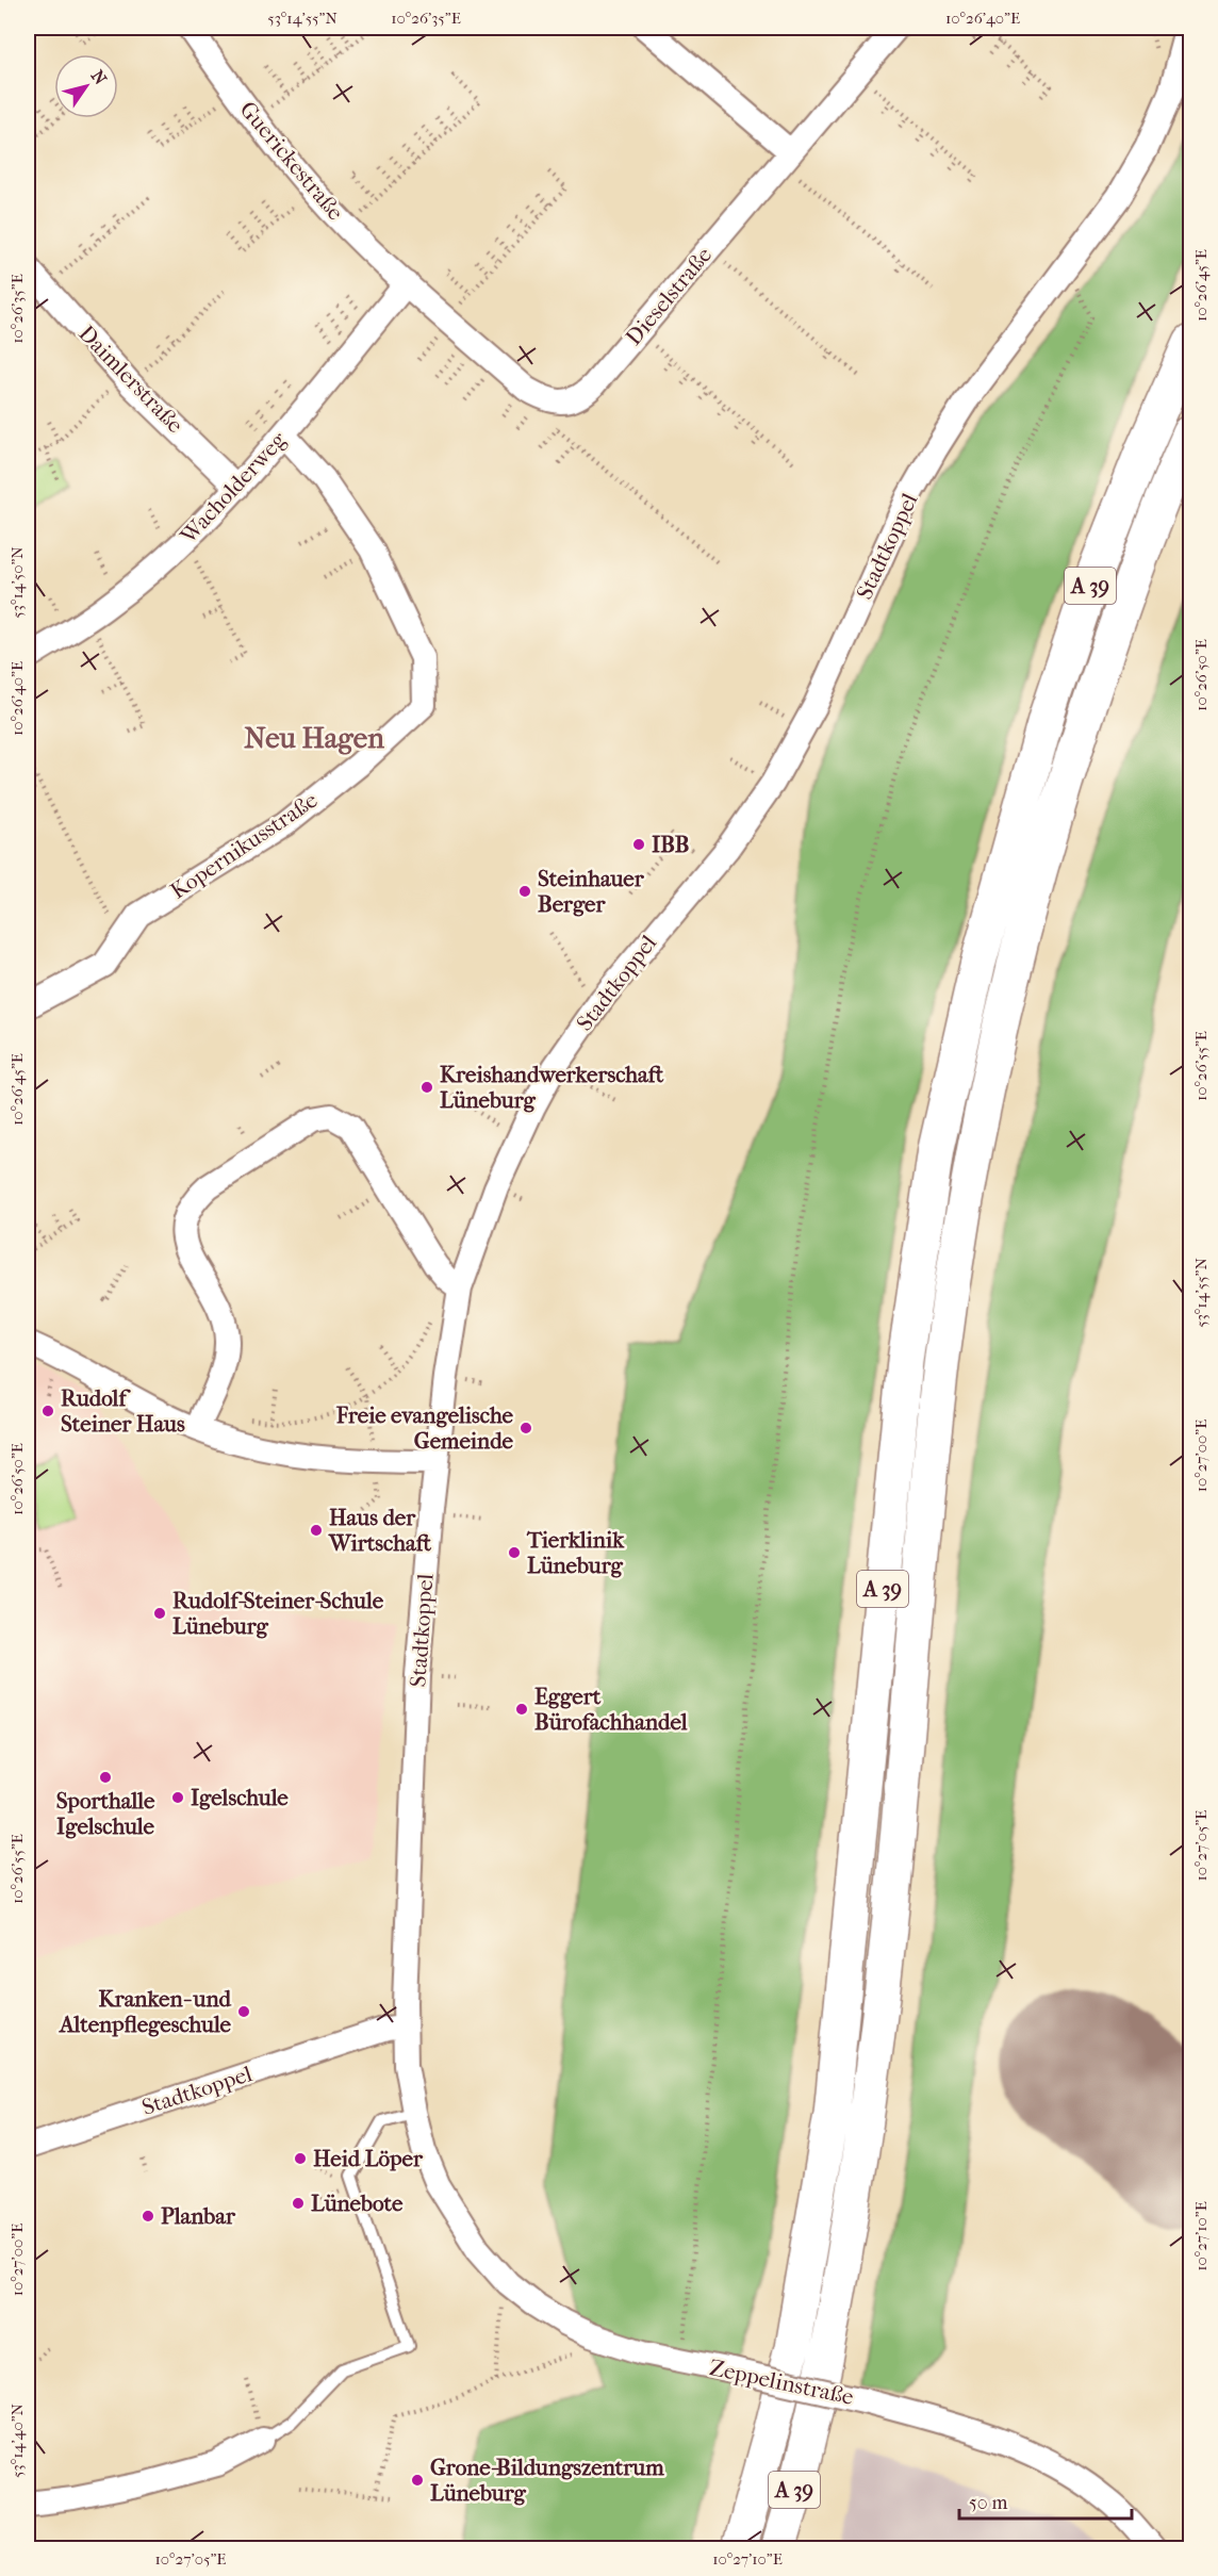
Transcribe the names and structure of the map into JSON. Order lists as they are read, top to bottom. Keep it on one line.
{"streets":{"highway":["A 39"],"street":["Guerickestraße","Dieselstraße","Daimlerstraße","Wacholderweg","Stadtkoppel","Kopernikusstraße","Zeppelinstraße"]},"crossings":[["Guerickestraße","Dieselstraße"],["Guerickestraße","Wacholderweg"],["Dieselstraße","Wacholderweg"],["Daimlerstraße","Wacholderweg"],["Wacholderweg","Kopernikusstraße"],["Stadtkoppel","Zeppelinstraße"]],"districts":["Neu Hagen"],"places":["IBB","Steinhauer Berger","Kreishandwerkerschaft Lüneburg","Rudolf Steiner Haus","Freie evangelische Gemeinde","Haus der Wirtschaft","Tierklinik Lüneburg","Rudolf-Steiner-Schule Lüneburg","Eggert Bürofachhandel","Sporthalle Igelschule","Igelschule","Kranken- und Altenpflegeschule","Heid Löper","Lünebote","Planbar","Grone-Bildungszentrum Lüneburg"],"scale_bar":"50 m","north":"top right","coordinates":["53°14'55\"N","10°26'35\"E","10°26'40\"E","10°26'45\"E","53°14'50\"N","10°26'50\"E","10°26'55\"E","10°27'00\"E","10°27'05\"E","10°27'10\"E","53°14'40\"N"]}
